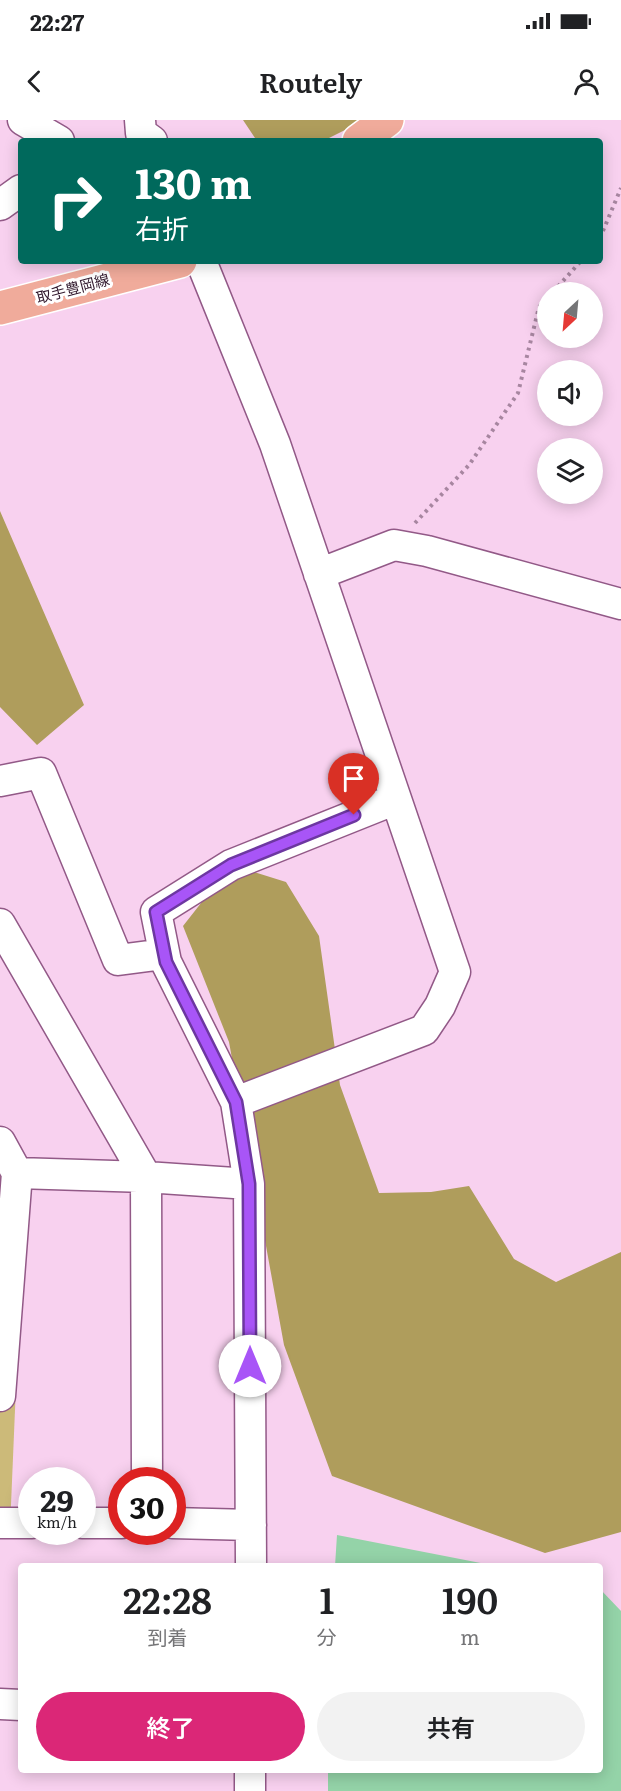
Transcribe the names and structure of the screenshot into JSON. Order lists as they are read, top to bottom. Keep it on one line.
{"streets":{"main road":["取手豊岡線"]},"north":"bottom left","page":{"status":"22:27","header":"Routely","turn":["130 m","右折"],"speed":"29 km/h","limit":"30","eta":["22:28","到着","1","分","190","m"],"buttons":["終了","共有"]}}
